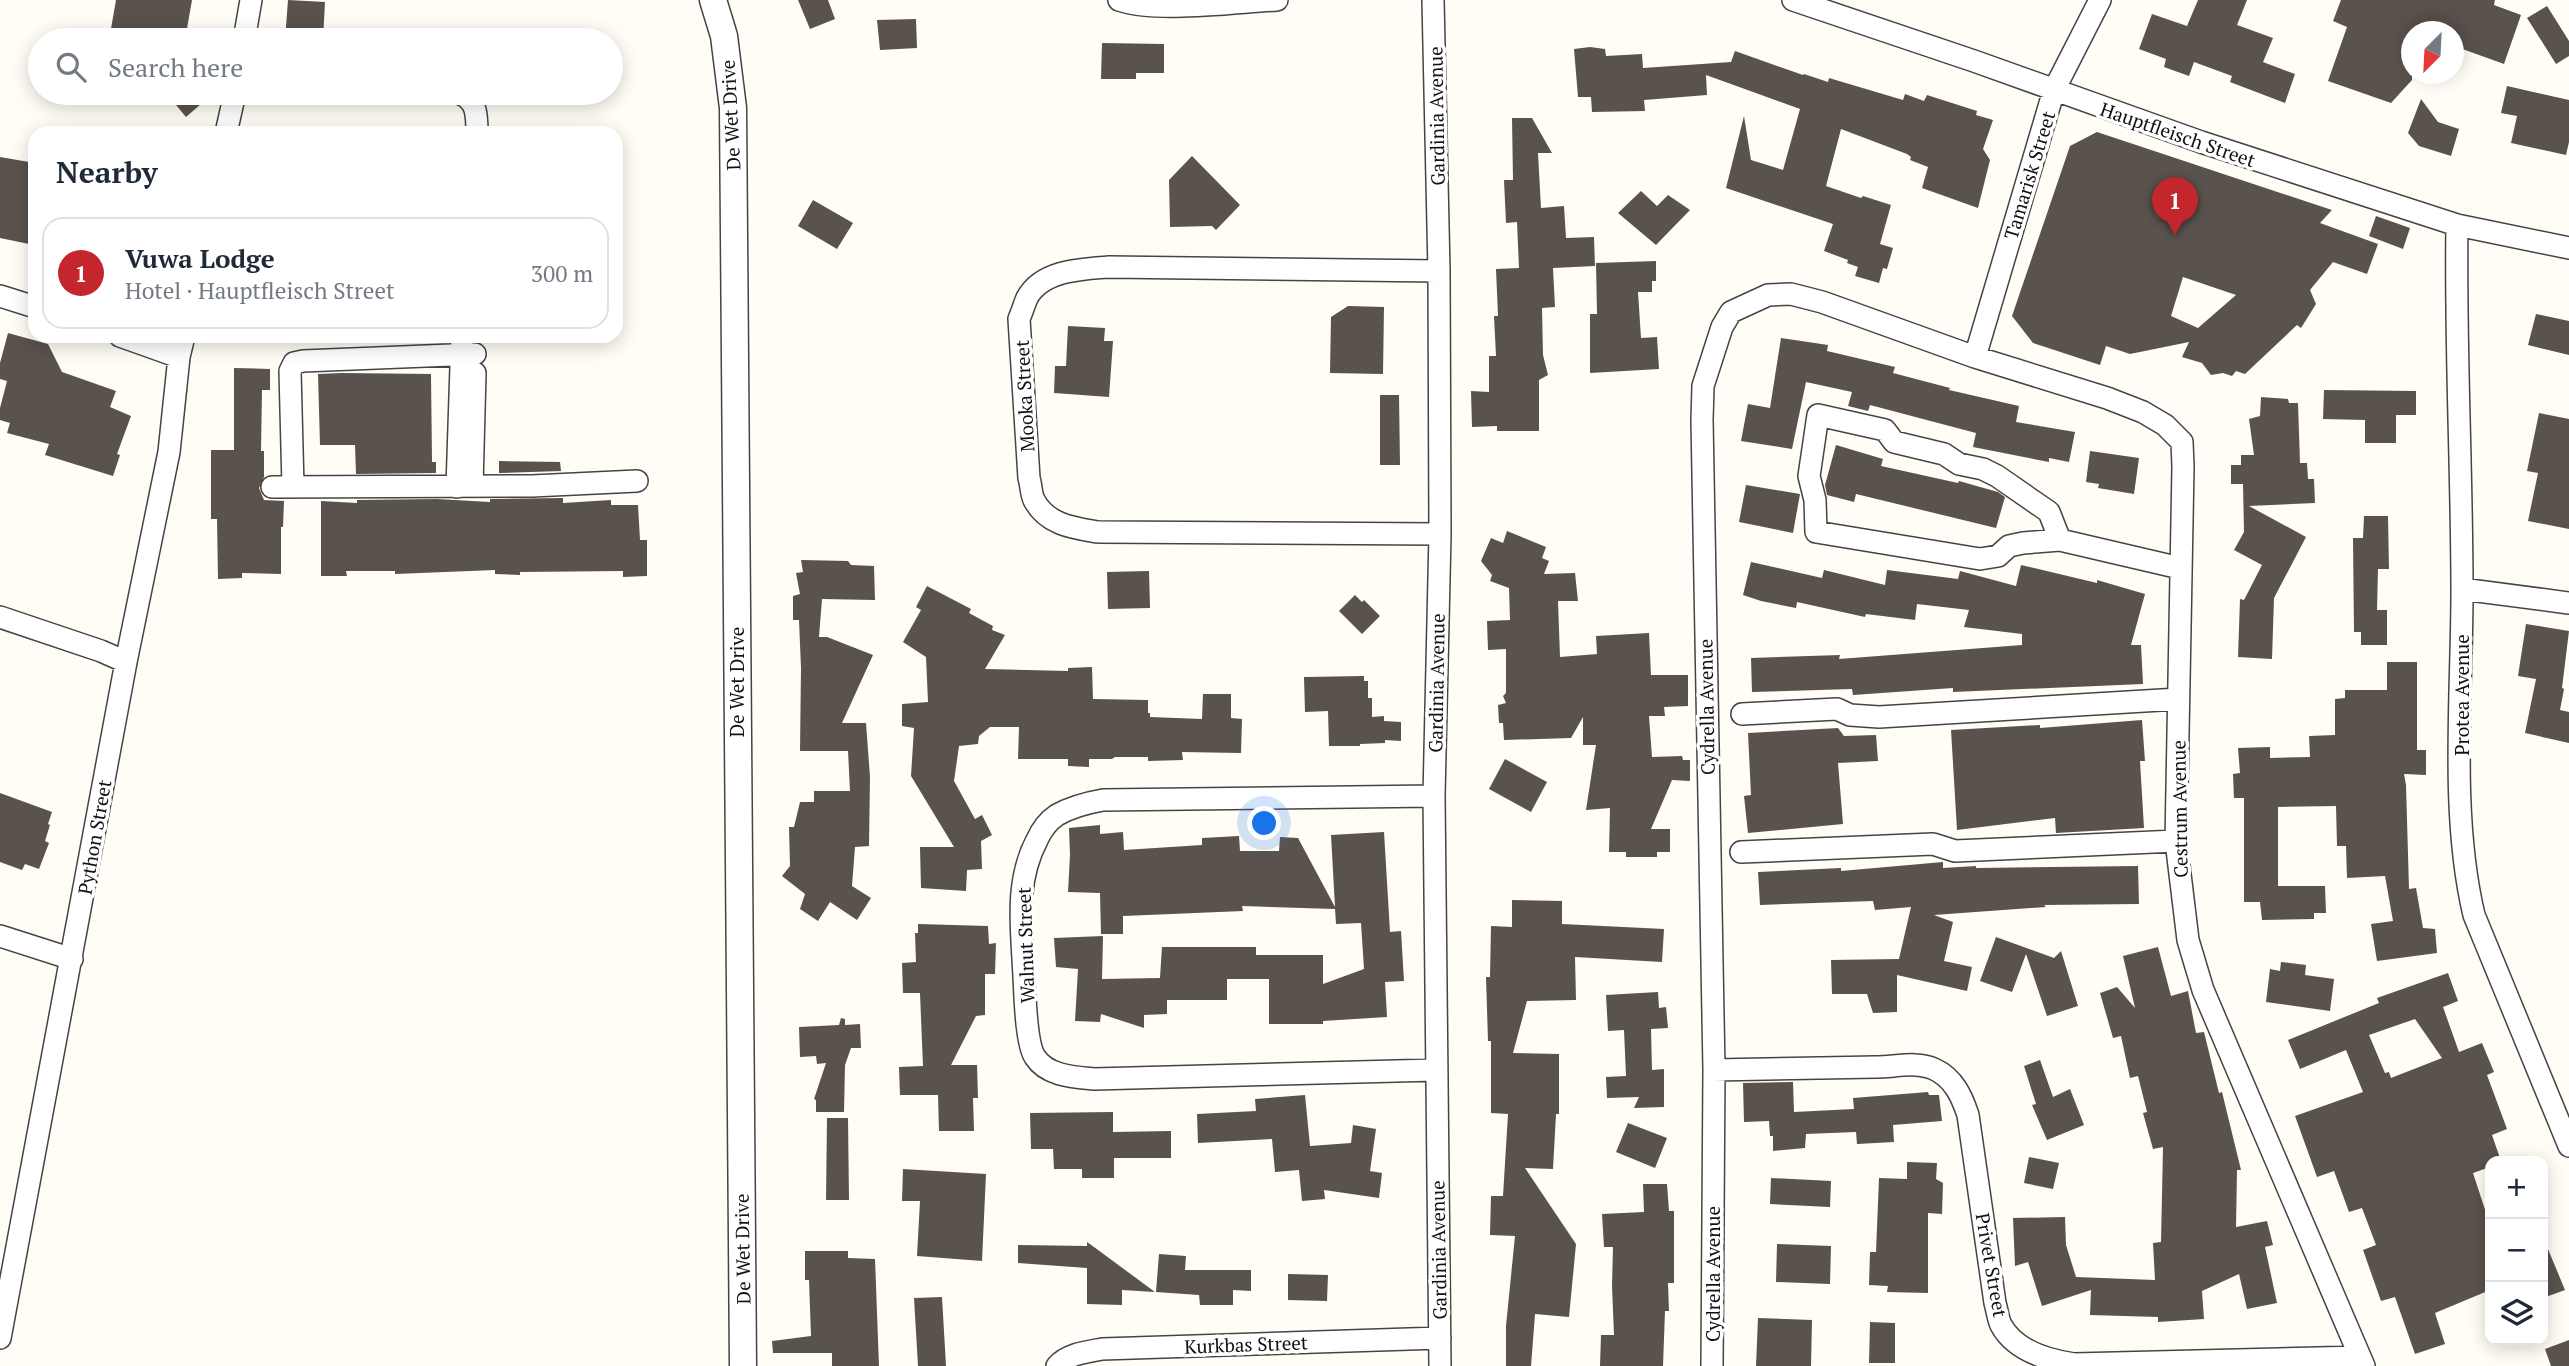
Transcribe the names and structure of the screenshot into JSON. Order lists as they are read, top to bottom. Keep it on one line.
{"streets":{"street":["De Wet Drive","Gardinia Avenue","Hauptfleisch Street","Tamarisk Street","Mooka Street","Protea Avenue","Cydrella Avenue","Cestrum Avenue","Python Street","Walnut Street","Privet Street","Kurkbas Street"]},"crossings":[["Gardinia Avenue","Mooka Street"],["Gardinia Avenue","Walnut Street"],["Gardinia Avenue","Kurkbas Street"],["Hauptfleisch Street","Tamarisk Street"],["Hauptfleisch Street","Protea Avenue"],["Tamarisk Street","Cydrella Avenue"],["Tamarisk Street","Cestrum Avenue"],["Cydrella Avenue","Cestrum Avenue"],["Cydrella Avenue","Privet Street"],["Cestrum Avenue","Privet Street"]],"north":"bottom left","page":{"search":"Search here","heading":"Nearby","pins":"1","list":[{"mark":"1","name":"Vuwa Lodge","note":"Hotel · Hauptfleisch Street","value":"300 m"}],"map_buttons":["+","−"]}}
